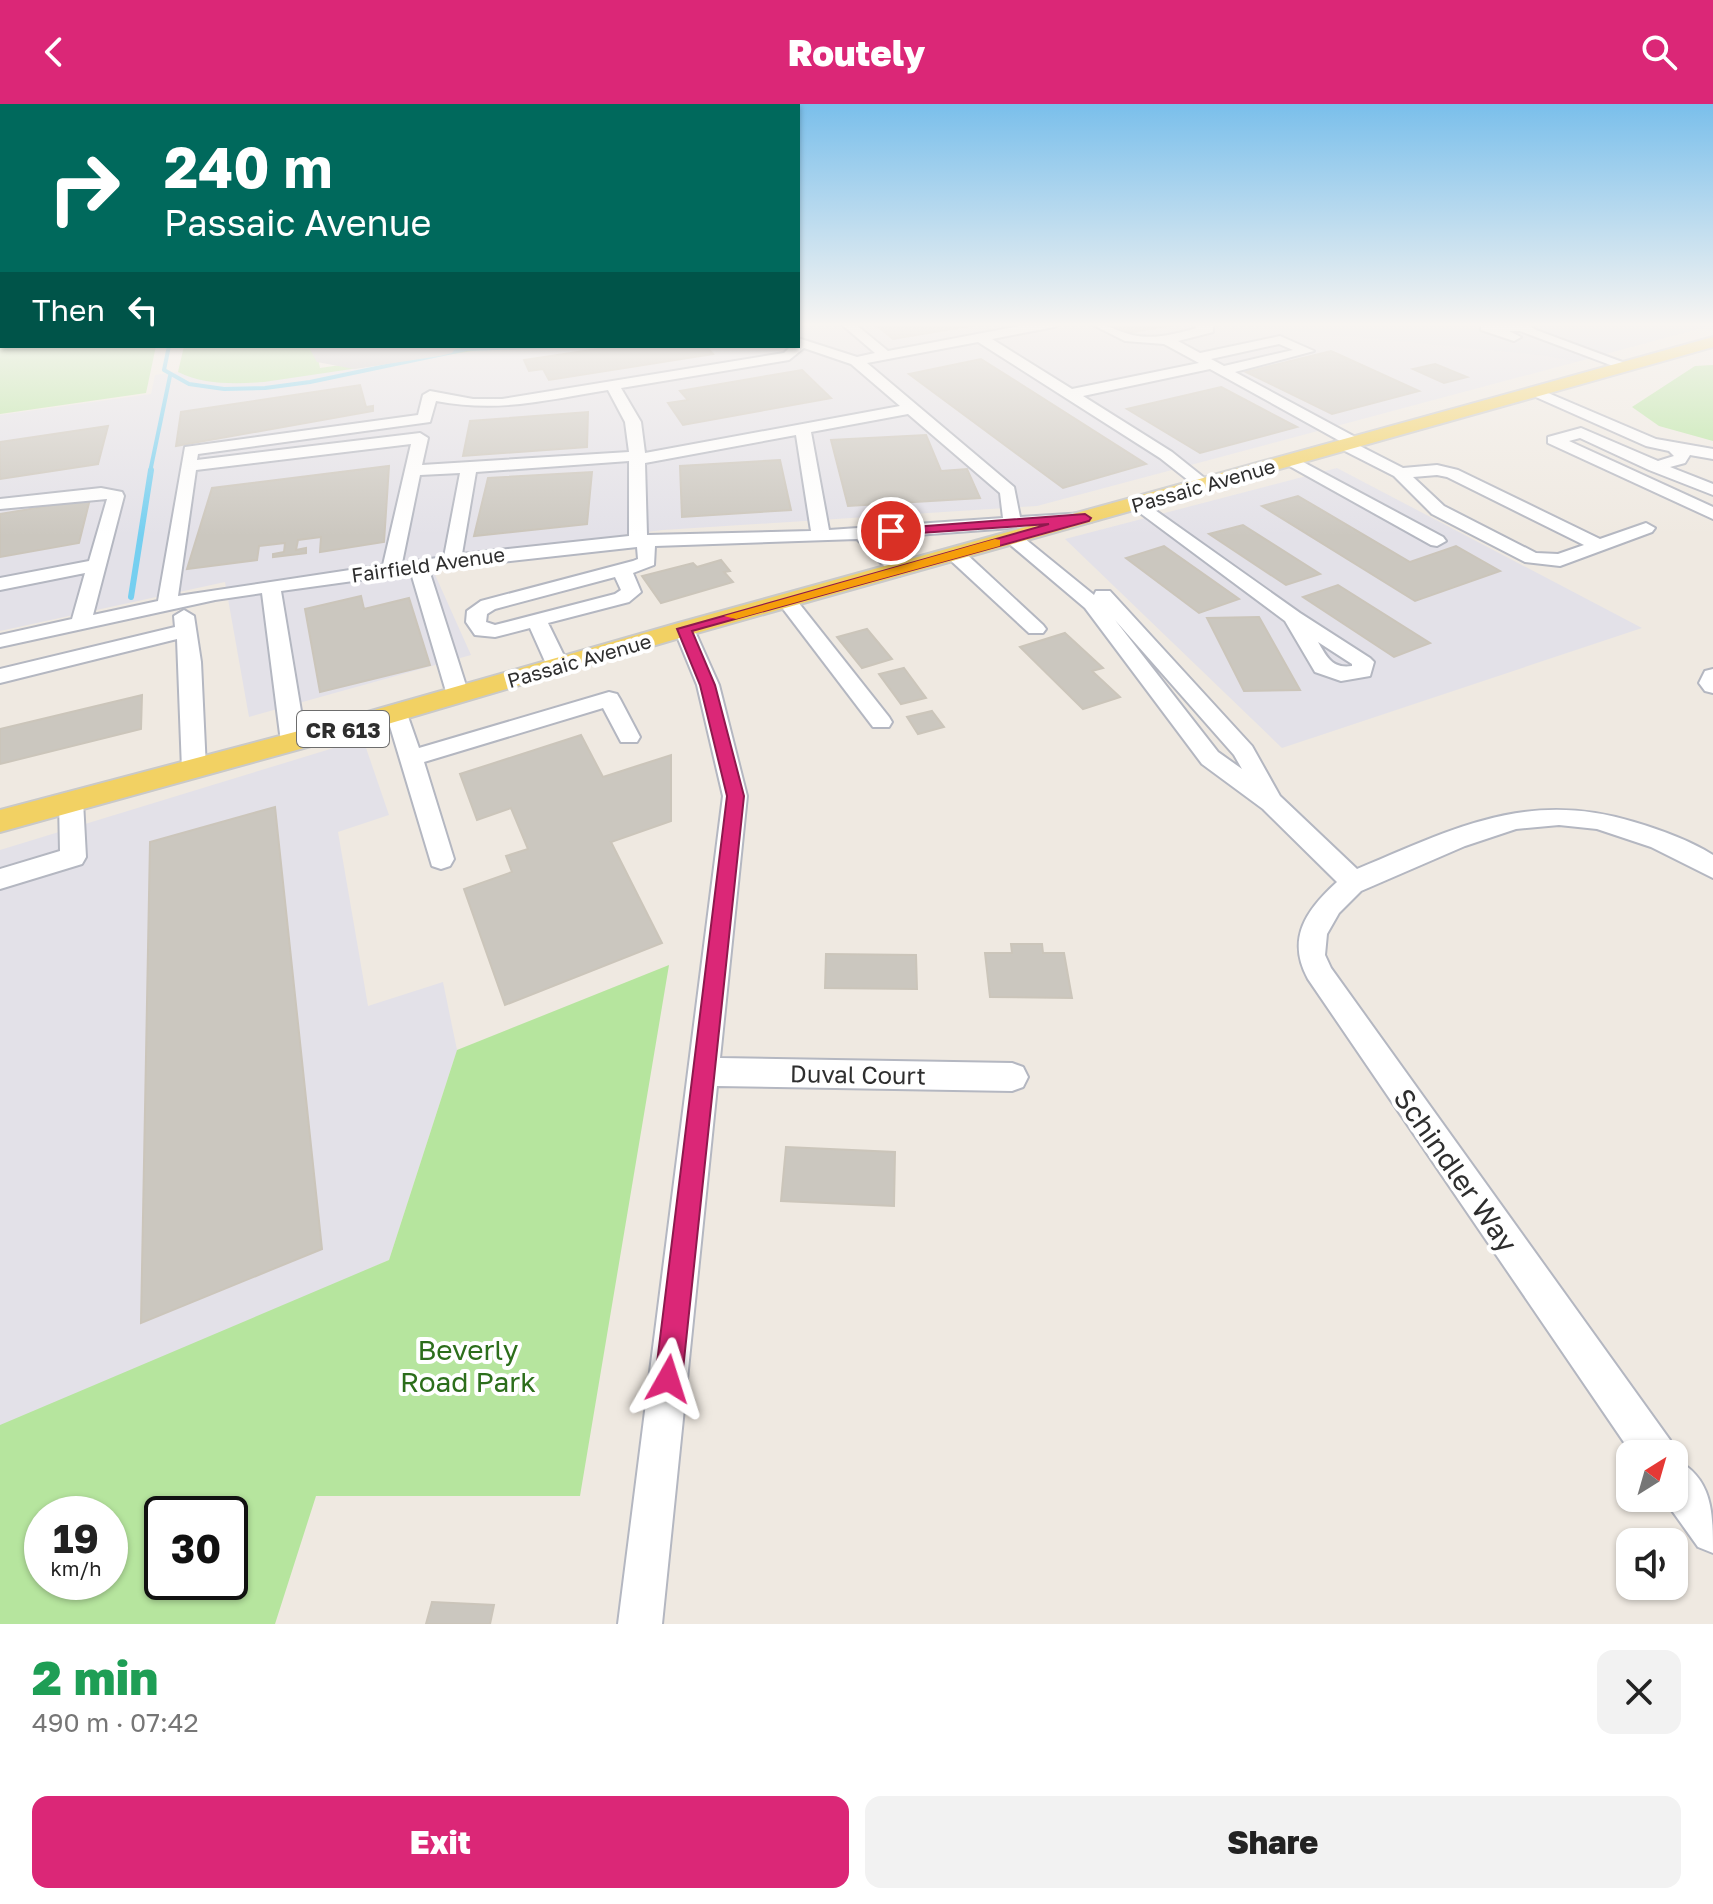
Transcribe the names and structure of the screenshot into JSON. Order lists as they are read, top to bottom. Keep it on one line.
{"streets":{"main road":["Passaic Avenue","CR 613"],"street":["Fairfield Avenue","Duval Court","Schindler Way"]},"crossings":[["Passaic Avenue","Fairfield Avenue"]],"parks":["Beverly Road Park"],"north":"top right","page":{"header":"Routely","turn":["240 m","Passaic Avenue"],"then":"Then","speed":"19 km/h","limit":"30","heading":["2 min","490 m · 07:42"],"buttons":["Exit","Share"]}}
